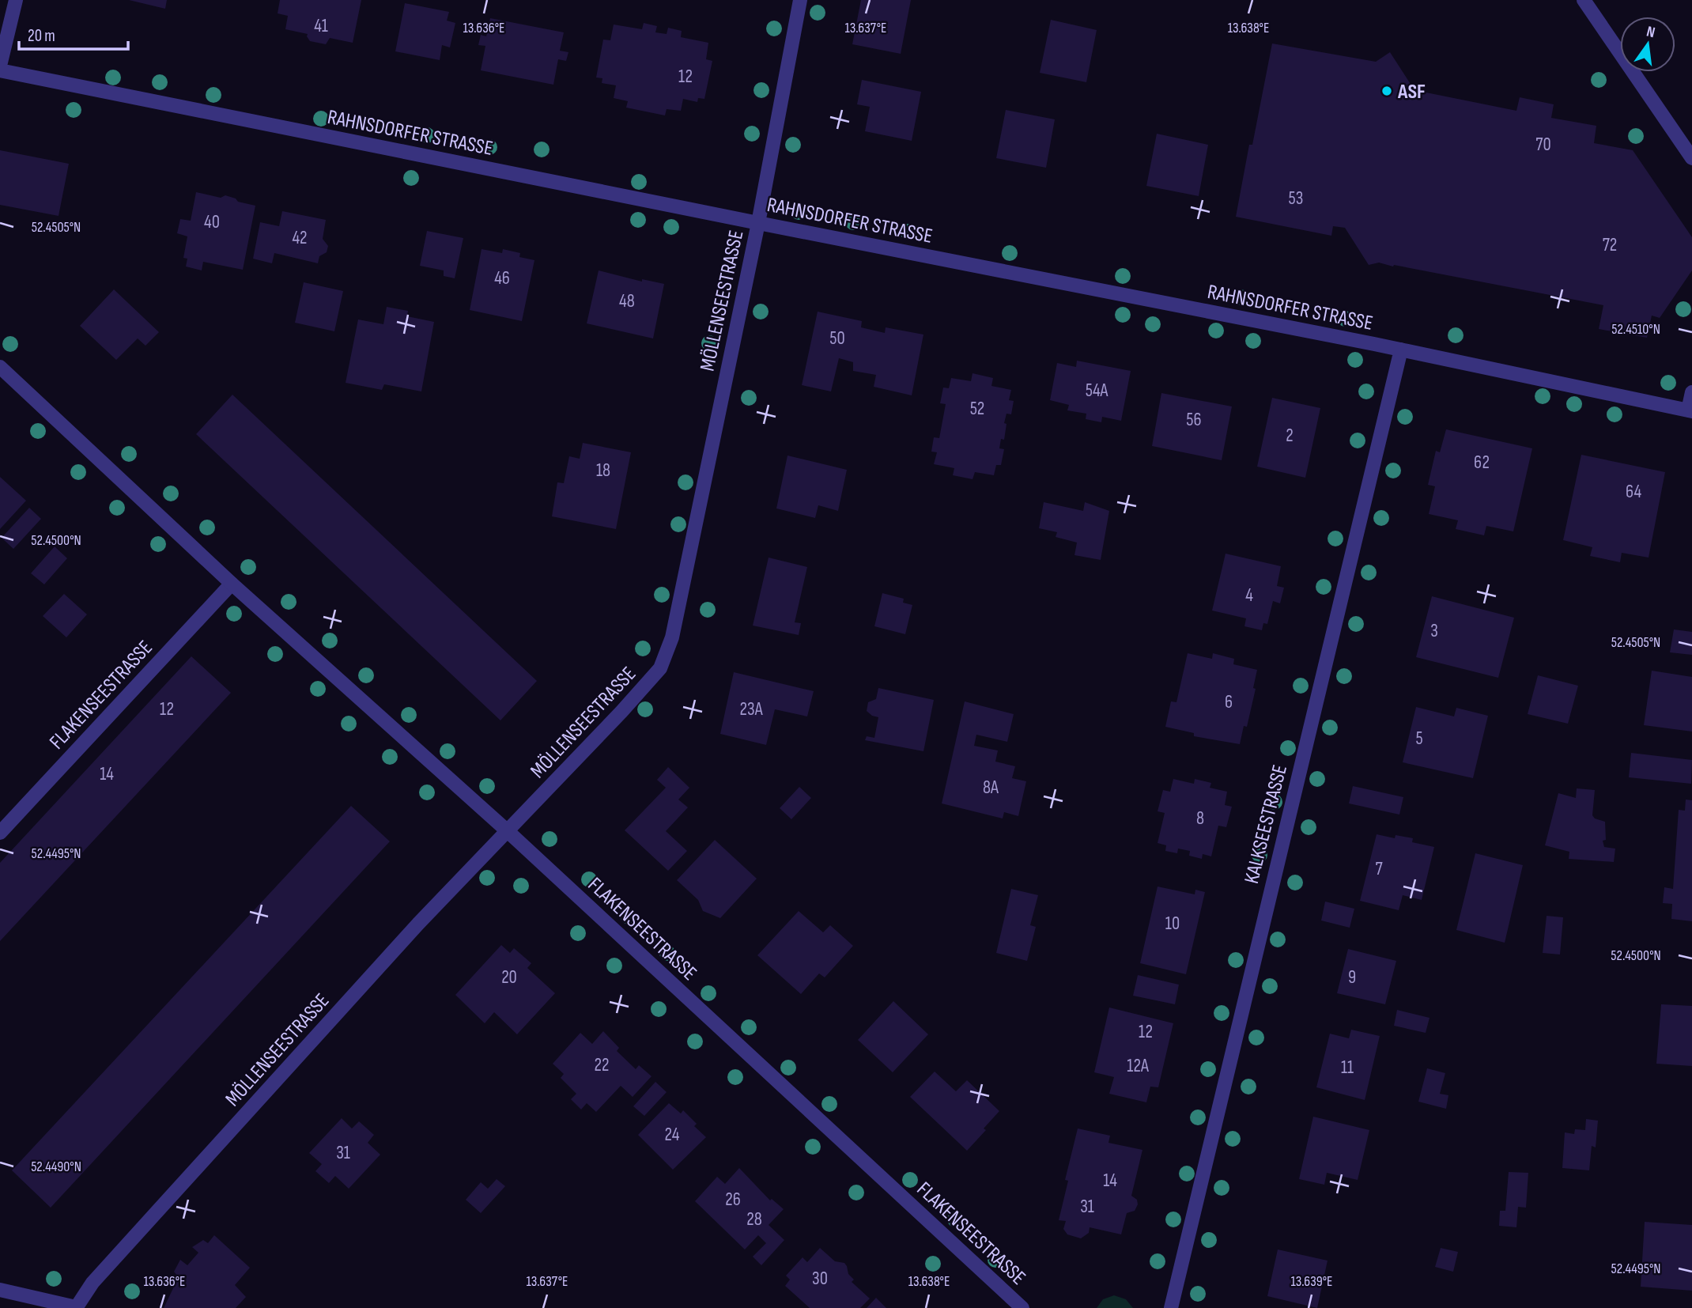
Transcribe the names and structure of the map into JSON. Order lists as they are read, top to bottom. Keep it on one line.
{"streets":{"street":["RAHNSDORFER STRASSE","MÖLLENSEESTRASSE","FLAKENSEESTRASSE","KALKSEESTRASSE"]},"crossings":[["RAHNSDORFER STRASSE","MÖLLENSEESTRASSE"],["RAHNSDORFER STRASSE","KALKSEESTRASSE"],["MÖLLENSEESTRASSE","FLAKENSEESTRASSE"]],"places":["ASF"],"house_numbers":["41","12","70","53","40","42","72","46","48","50","54A","52","56","2","62","18","64","4","3","6","12","23A","5","14","8A","8","7","10","20","9","12","22","12A","11","24","31","14","26","31","28","30"],"scale_bar":"20 m","north":"top","coordinates":["13.636°E","13.637°E","13.638°E","52.4505°N","52.4510°N","52.4500°N","52.4495°N","52.4490°N","13.639°E"]}
